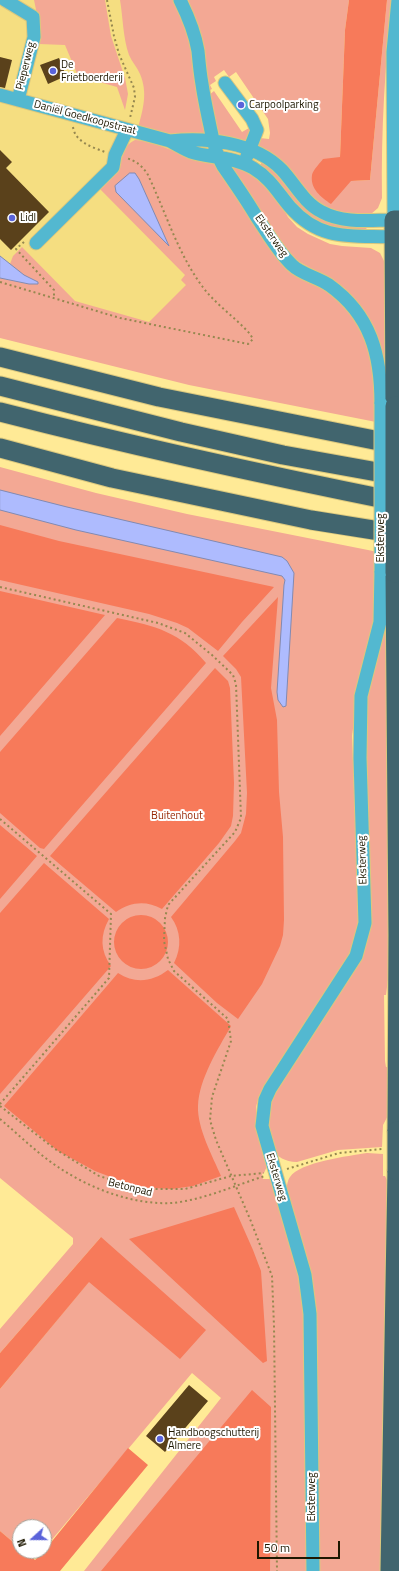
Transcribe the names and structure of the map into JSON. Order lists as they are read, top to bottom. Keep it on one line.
{"streets":{"street":["Pieperweg","Daniël Goedkoopstraat","Eksterweg"],"path":["Betonpad"]},"crossings":[["Pieperweg","Daniël Goedkoopstraat"],["Daniël Goedkoopstraat","Eksterweg"],["Eksterweg","Betonpad"]],"parks":["Buitenhout"],"places":["De Frietboerderij","Carpoolparking","Lidl","Handboogschutterij Almere"],"scale_bar":"50 m","north":"left"}
